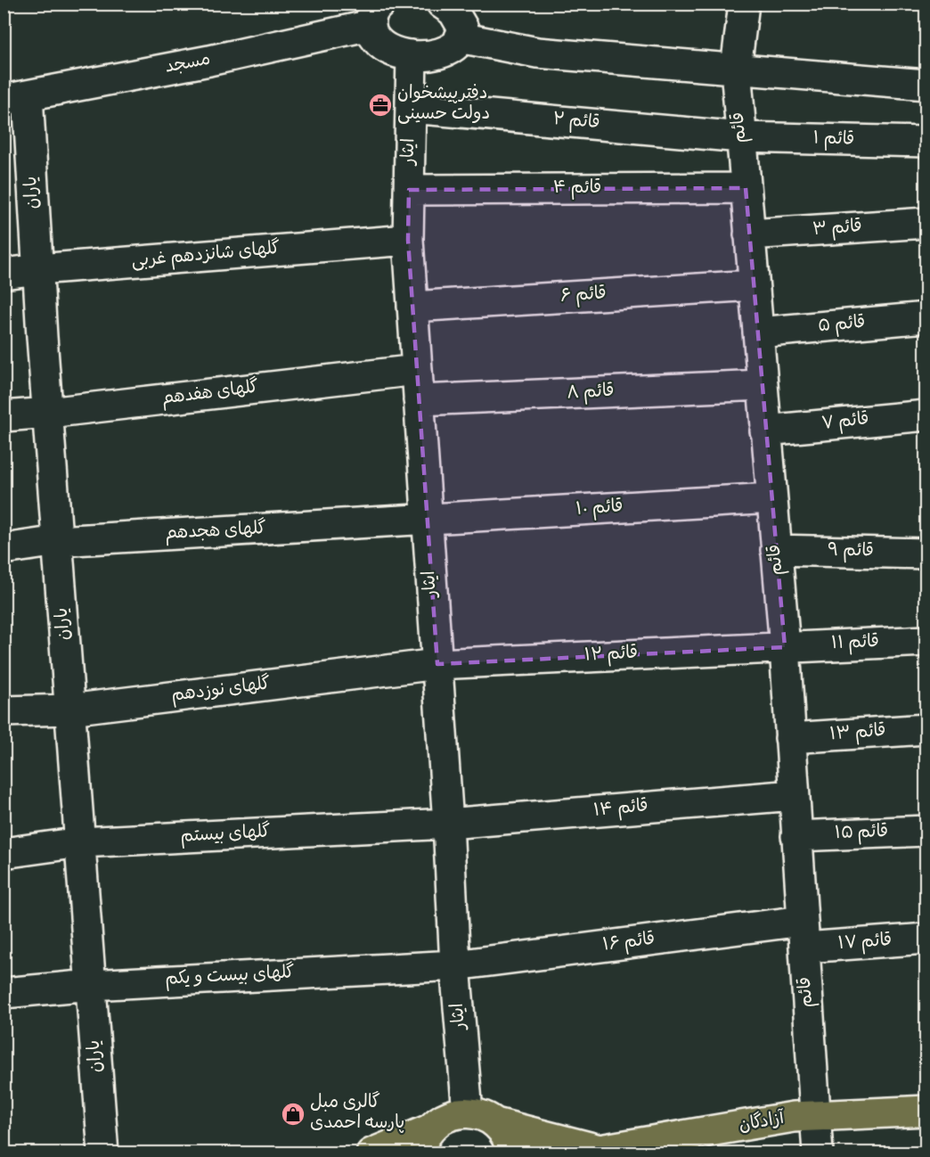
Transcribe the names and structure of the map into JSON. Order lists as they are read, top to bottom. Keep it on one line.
{"streets":{"main road":["آزادگان"],"street":["مسجد","قائم ۲","قائم","قائم ۱","ایثار","قائم ۴","یاران","قائم ۳","گلهای شانزدهم غربی","قائم ۶","قائم ۵","قائم ۸","گلهای هفدهم","قائم ۷","قائم ۱۰","گلهای هجدهم","قائم ۹","قائم ۱۱","قائم ۱۲","گلهای نوزدهم","قائم ۱۳","قائم ۱۴","قائم ۱۵","گلهای بیستم","قائم ۱۶","قائم ۱۷","گلهای بیست و یکم"]},"crossings":[["مسجد","یاران"],["قائم ۲","قائم"],["قائم ۲","قائم ۱"],["قائم ۲","ایثار"],["قائم","قائم ۱"],["قائم","قائم ۴"],["قائم","قائم ۳"],["قائم","قائم ۶"],["قائم","قائم ۵"],["قائم","قائم ۸"],["قائم","قائم ۷"],["قائم","قائم ۱۰"],["قائم","قائم ۹"],["قائم","قائم ۱۱"],["قائم","قائم ۱۲"],["قائم","قائم ۱۳"],["قائم","قائم ۱۴"],["قائم","قائم ۱۵"],["قائم","قائم ۱۶"],["قائم","قائم ۱۷"],["قائم","آزادگان"],["ایثار","قائم ۴"],["ایثار","گلهای شانزدهم غربی"],["ایثار","قائم ۶"],["ایثار","قائم ۸"],["ایثار","گلهای هفدهم"],["ایثار","قائم ۱۰"],["ایثار","گلهای هجدهم"],["ایثار","قائم ۱۲"],["ایثار","گلهای نوزدهم"],["ایثار","قائم ۱۴"],["ایثار","گلهای بیستم"],["ایثار","قائم ۱۶"],["ایثار","گلهای بیست و یکم"],["یاران","گلهای شانزدهم غربی"],["یاران","گلهای هفدهم"],["یاران","گلهای هجدهم"],["یاران","گلهای نوزدهم"],["یاران","گلهای بیستم"],["یاران","گلهای بیست و یکم"],["قائم ۱۰","گلهای هجدهم"],["قائم ۱۱","قائم ۱۲"],["قائم ۱۲","گلهای نوزدهم"],["قائم ۱۴","گلهای بیستم"],["قائم ۱۶","قائم ۱۷"],["قائم ۱۶","گلهای بیست و یکم"]],"places":{"office":["دفترپیشخوان دولت حسینی"],"shop":["گالری مبل پارسه احمدی"]}}
